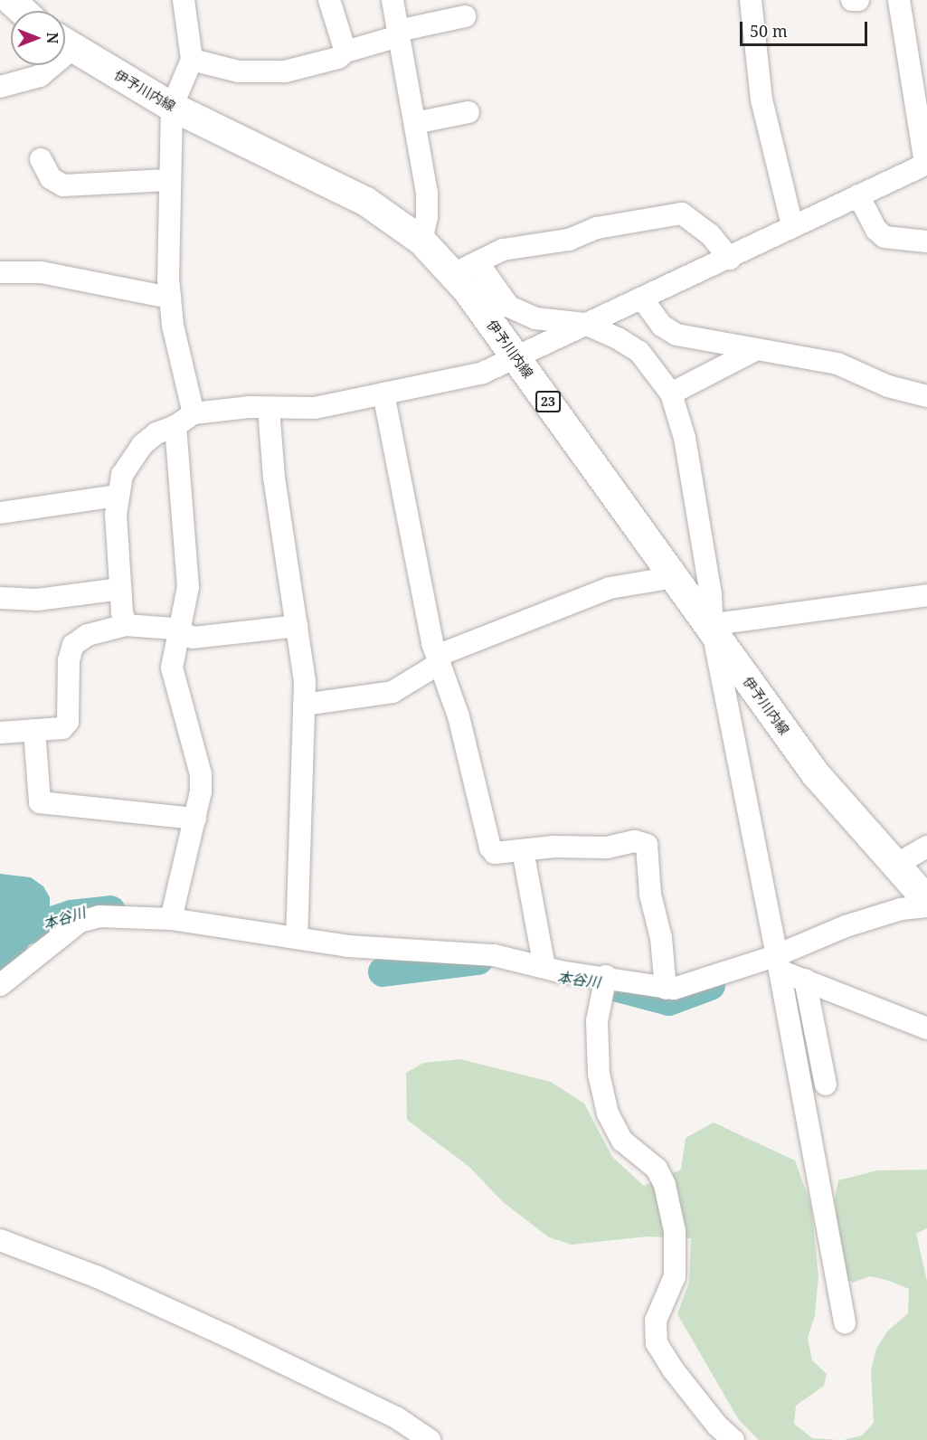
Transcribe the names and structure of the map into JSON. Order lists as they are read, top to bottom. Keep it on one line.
{"streets":{"main road":["伊予川内線","23"]},"water":["本谷川"],"scale_bar":"50 m","north":"right"}
